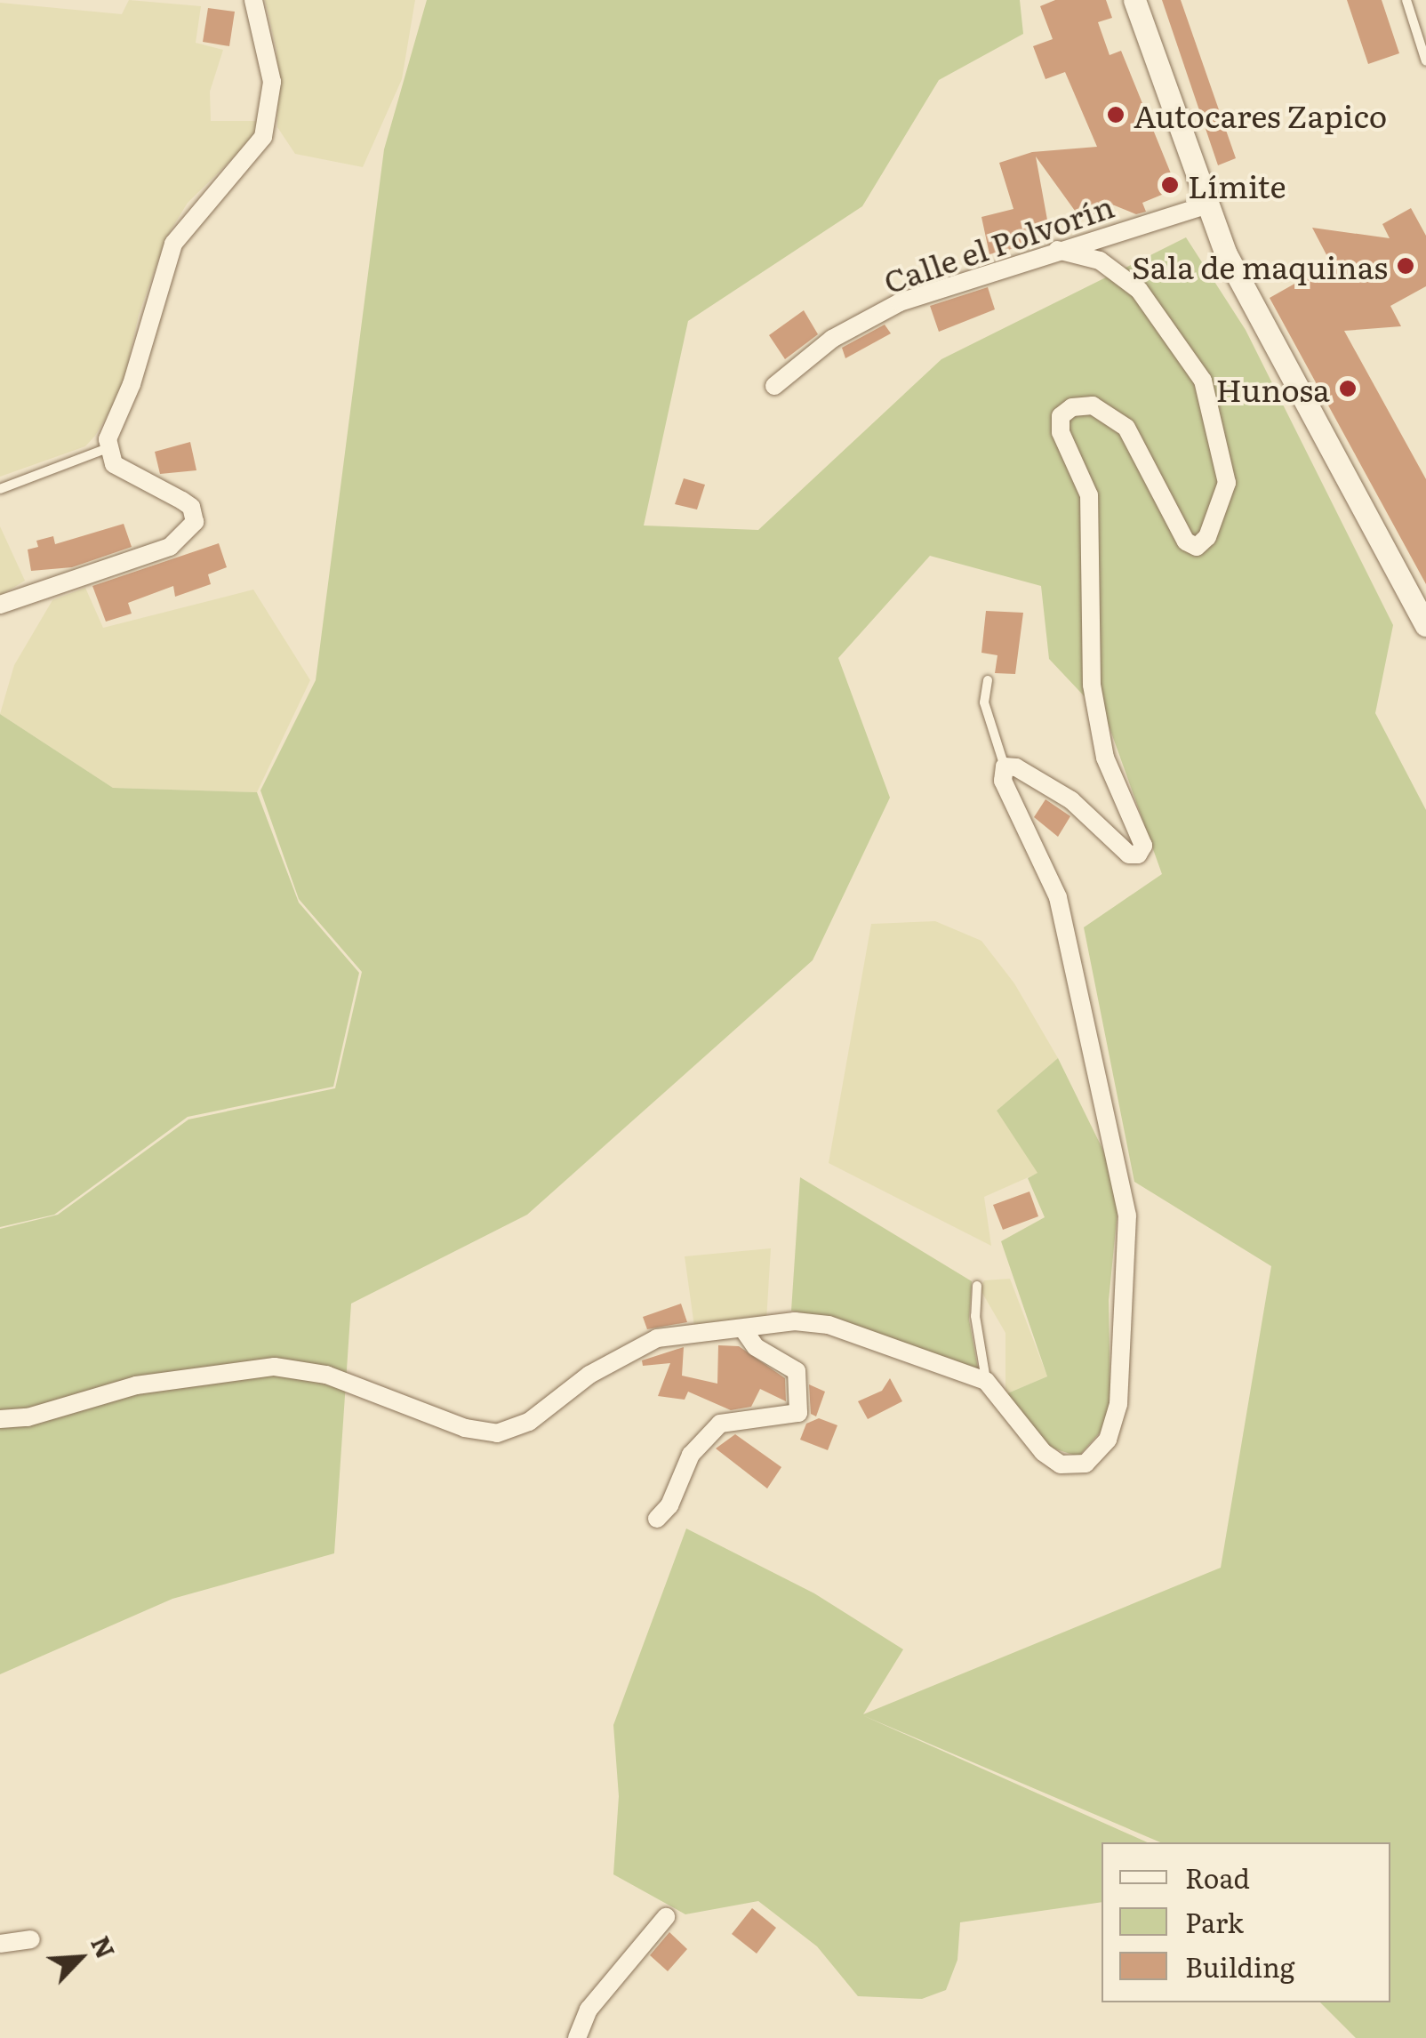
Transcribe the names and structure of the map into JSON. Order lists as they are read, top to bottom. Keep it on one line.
{"streets":{"street":["Calle el Polvorín"]},"places":["Autocares Zapico","Límite","Sala de maquinas","Hunosa"],"legend":["Road","Park","Building"],"north":"top right"}
